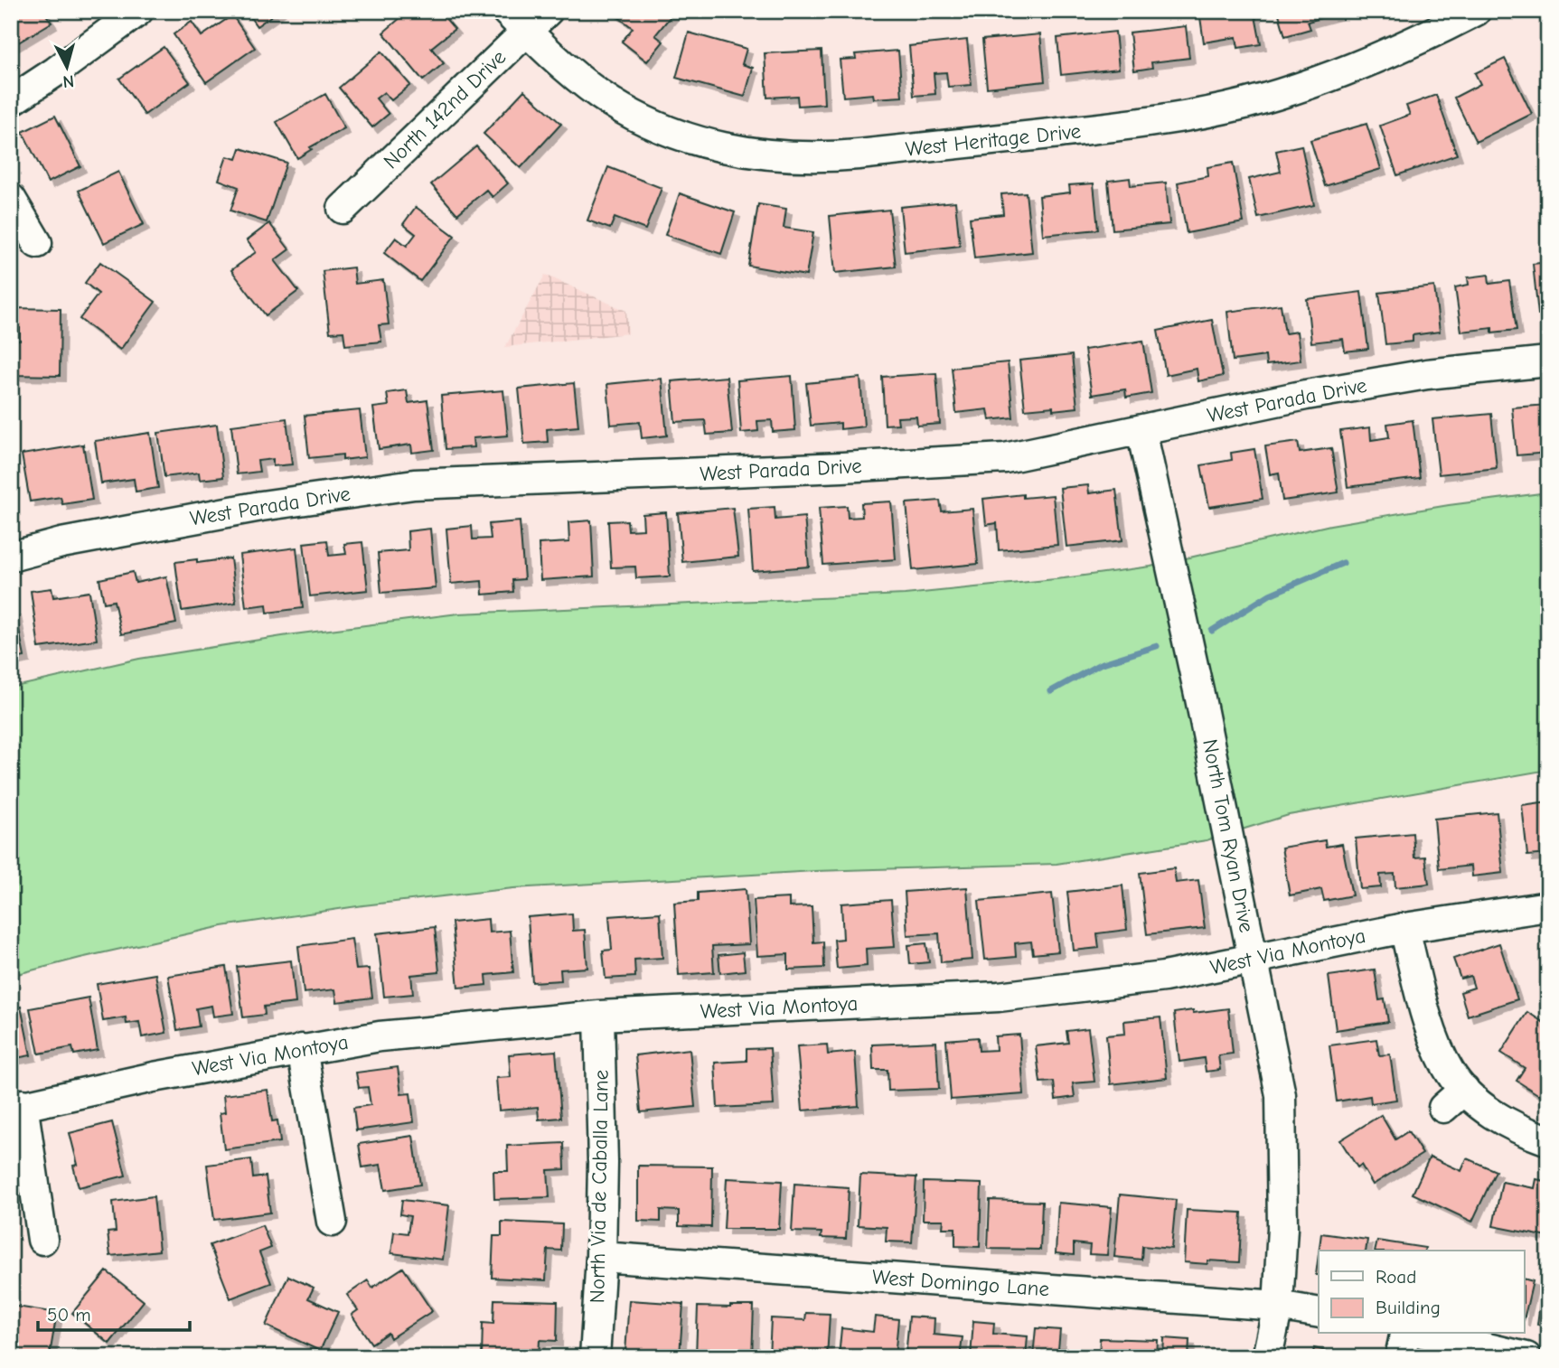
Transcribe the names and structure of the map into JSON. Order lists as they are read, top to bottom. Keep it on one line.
{"streets":{"street":["North 142nd Drive","West Heritage Drive","West Parada Drive","North Tom Ryan Drive","West Via Montoya","North Via de Caballa Lane","West Domingo Lane"]},"crossings":[["North 142nd Drive","West Heritage Drive"],["West Parada Drive","North Tom Ryan Drive"],["North Tom Ryan Drive","West Via Montoya"],["North Tom Ryan Drive","West Domingo Lane"],["West Via Montoya","North Via de Caballa Lane"],["North Via de Caballa Lane","West Domingo Lane"]],"legend":["Road","Building"],"scale_bar":"50 m","north":"bottom"}
